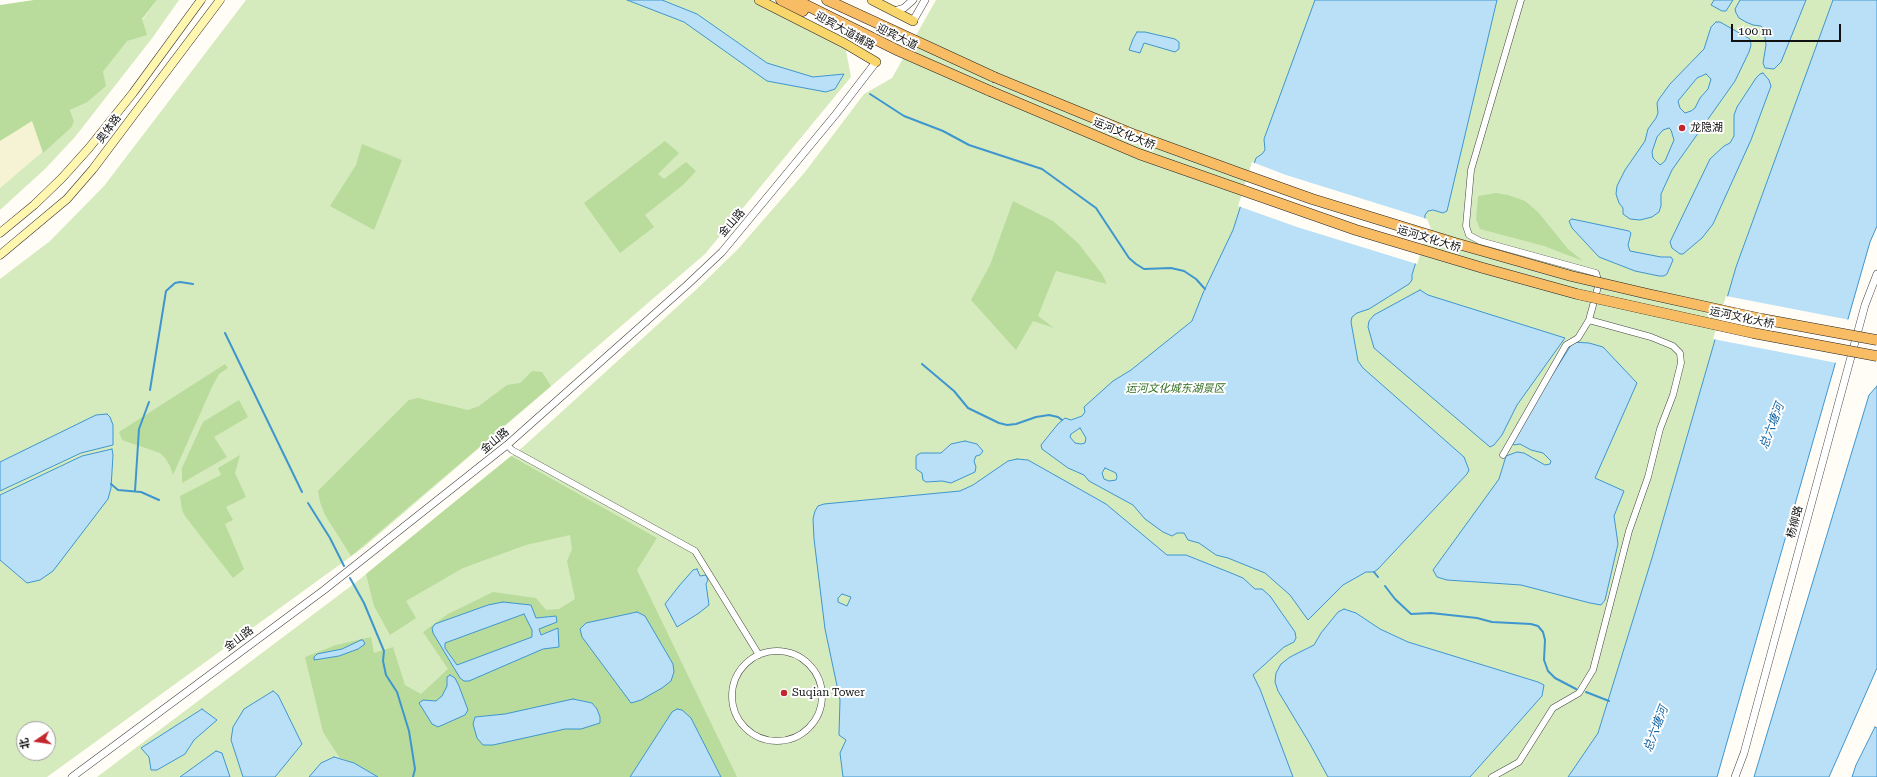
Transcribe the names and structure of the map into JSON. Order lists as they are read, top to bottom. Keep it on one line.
{"streets":{"highway":["迎宾大道","运河文化大桥"],"main road":["迎宾大道辅路","奥体路"],"street":["金山路","杨柳路"]},"crossings":[["迎宾大道辅路","金山路"],["迎宾大道","运河文化大桥"]],"water":["总六塘河"],"parks":["运河文化城东湖景区"],"places":["龙隐湖","Suqian Tower"],"scale_bar":"100 m","north":"left"}
